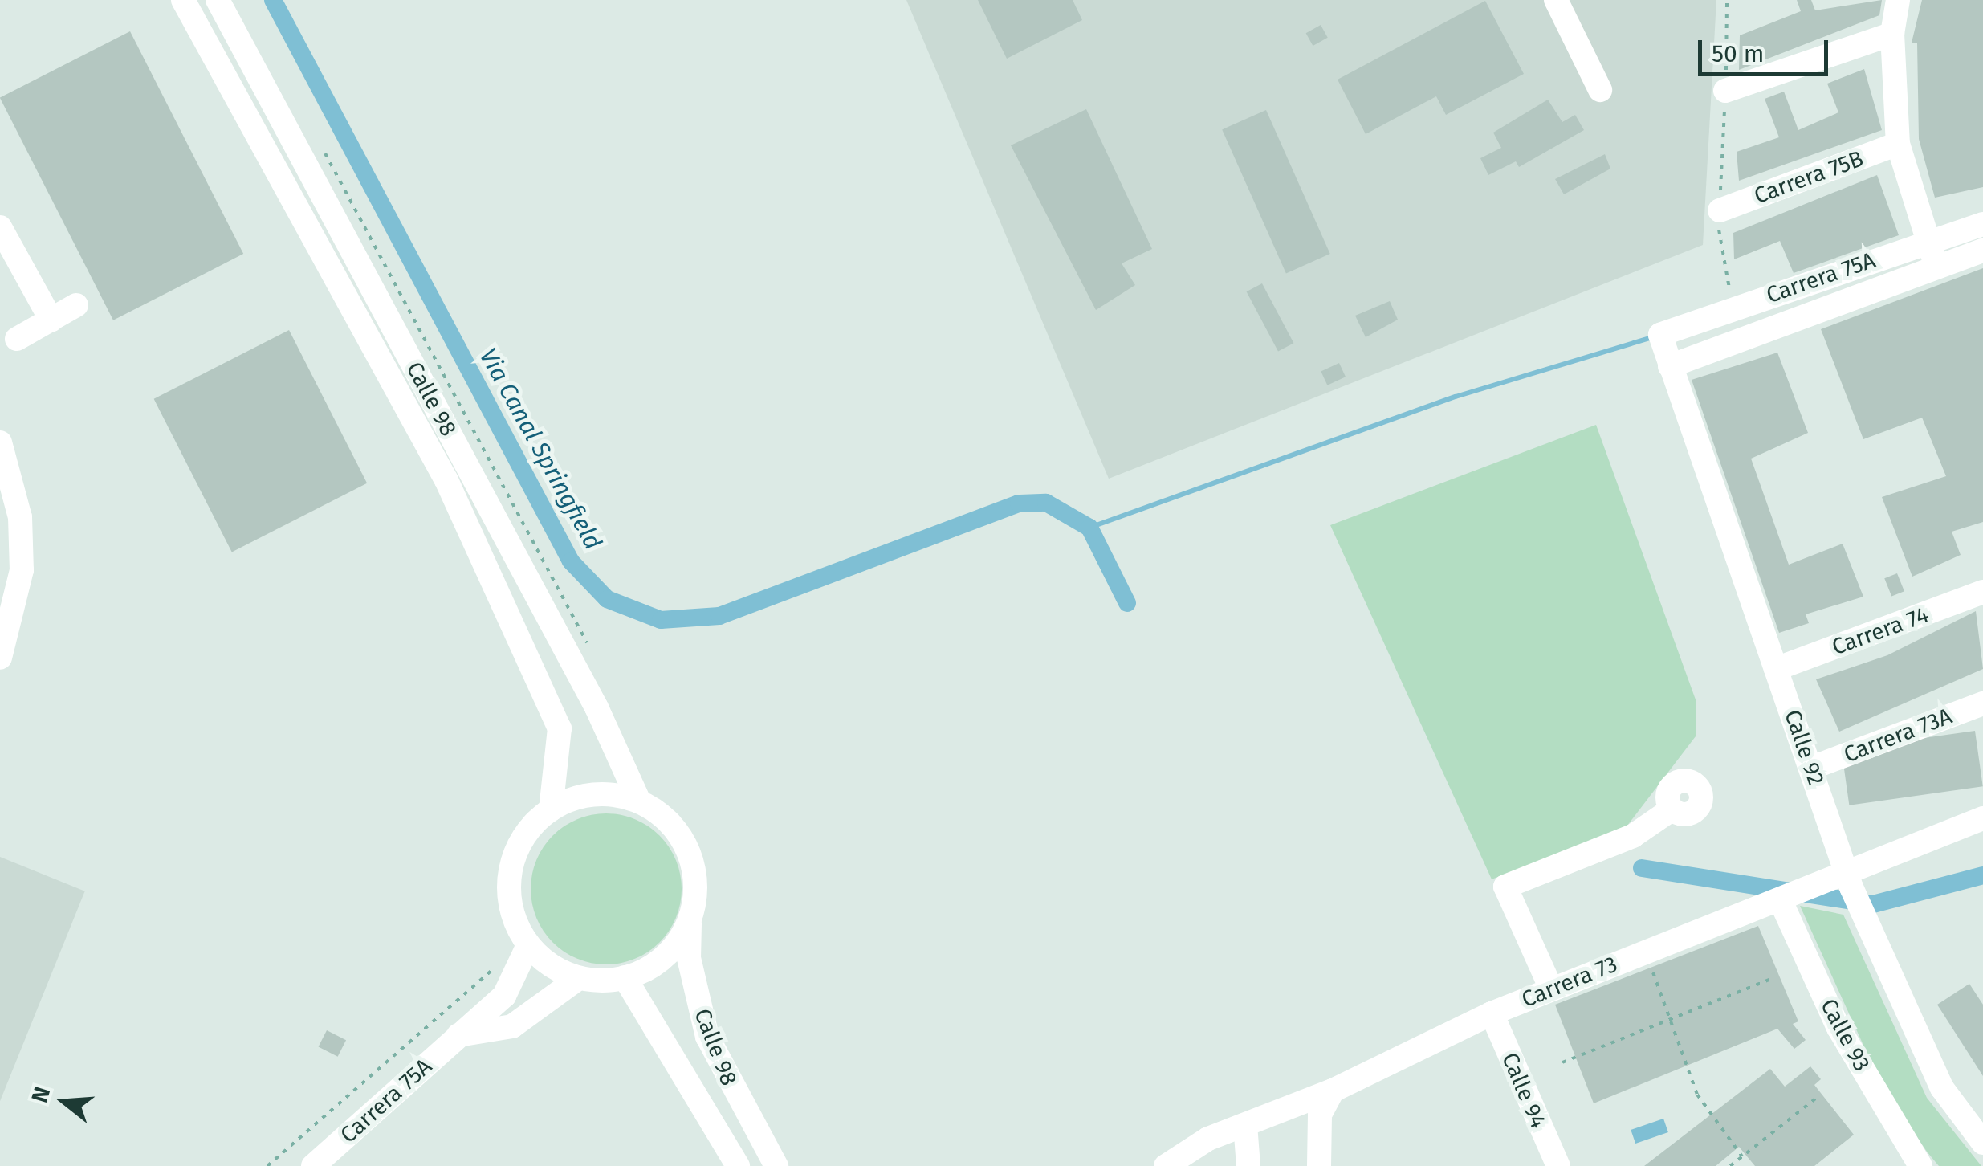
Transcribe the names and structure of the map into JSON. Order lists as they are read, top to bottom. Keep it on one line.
{"streets":{"street":["Carrera 75B","Carrera 75A","Calle 98","Carrera 74","Carrera 73A","Calle 92","Carrera 73","Calle 93","Calle 94"]},"crossings":[["Carrera 75A","Calle 98"],["Carrera 75A","Calle 92"],["Carrera 74","Calle 92"],["Carrera 73A","Calle 92"],["Calle 92","Carrera 73"],["Carrera 73","Calle 93"],["Carrera 73","Calle 94"]],"water":["Via Canal Springfield"],"scale_bar":"50 m","north":"left"}
